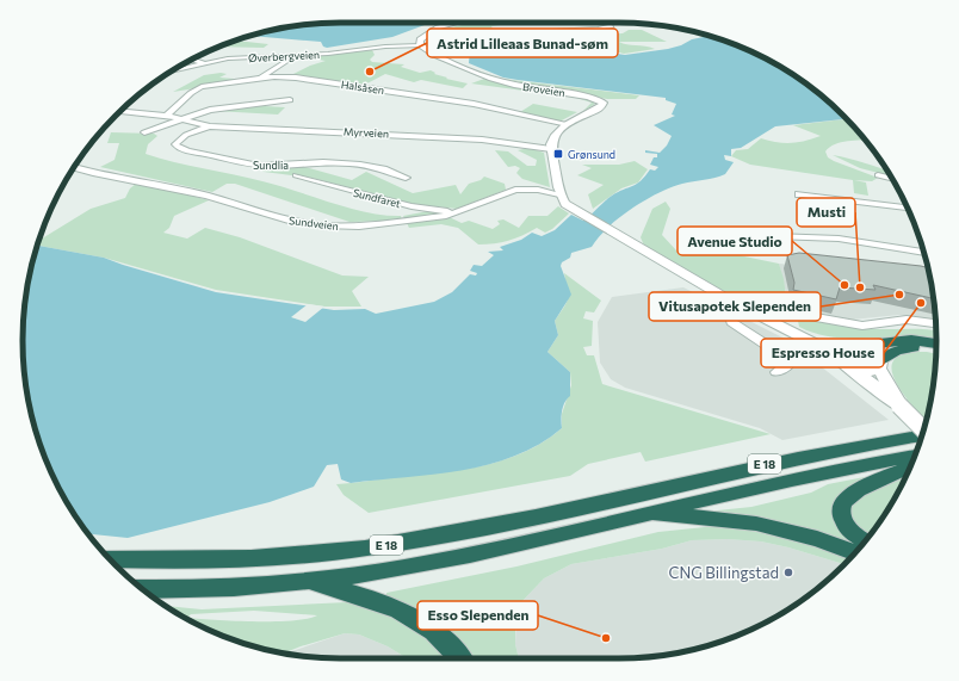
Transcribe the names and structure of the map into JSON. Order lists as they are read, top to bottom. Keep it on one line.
{"streets":{"highway":["E 18"],"street":["Øverbergveien","Halsåsen","Broveien","Myrveien","Sundlia","Sundfaret","Sundveien"]},"crossings":[["Øverbergveien","Broveien"],["Halsåsen","Broveien"],["Halsåsen","Myrveien"],["Broveien","Myrveien"],["Myrveien","Sundlia"],["Sundfaret","Sundveien"]],"places":{"other":["Astrid Lilleaas Bunad-søm","Avenue Studio","Musti","Vitusapotek Slependen","Espresso House","CNG Billingstad","Esso Slependen"],"transit":["Grønsund"]}}
